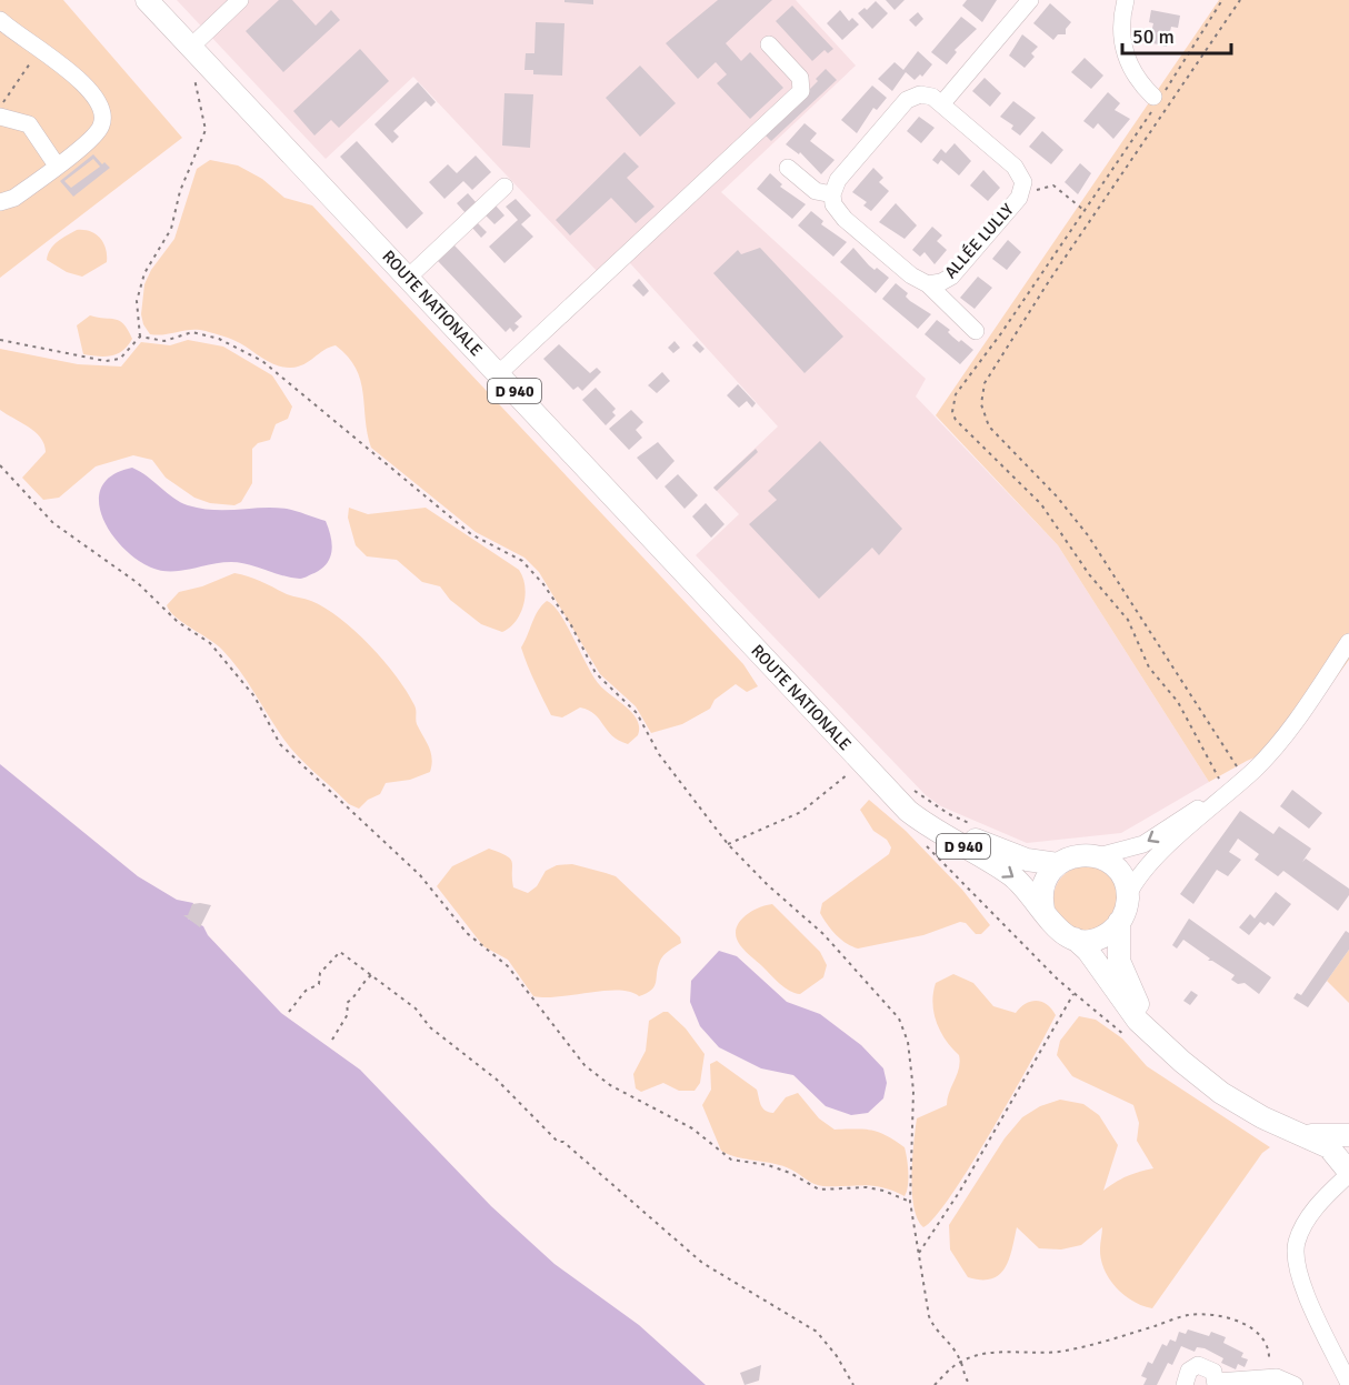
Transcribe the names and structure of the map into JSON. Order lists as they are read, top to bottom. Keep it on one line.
{"streets":{"main road":["ROUTE NATIONALE","D 940"],"street":["ALLÉE LULLY"]},"crossings":[["ROUTE NATIONALE","D 940"]],"scale_bar":"50 m"}
